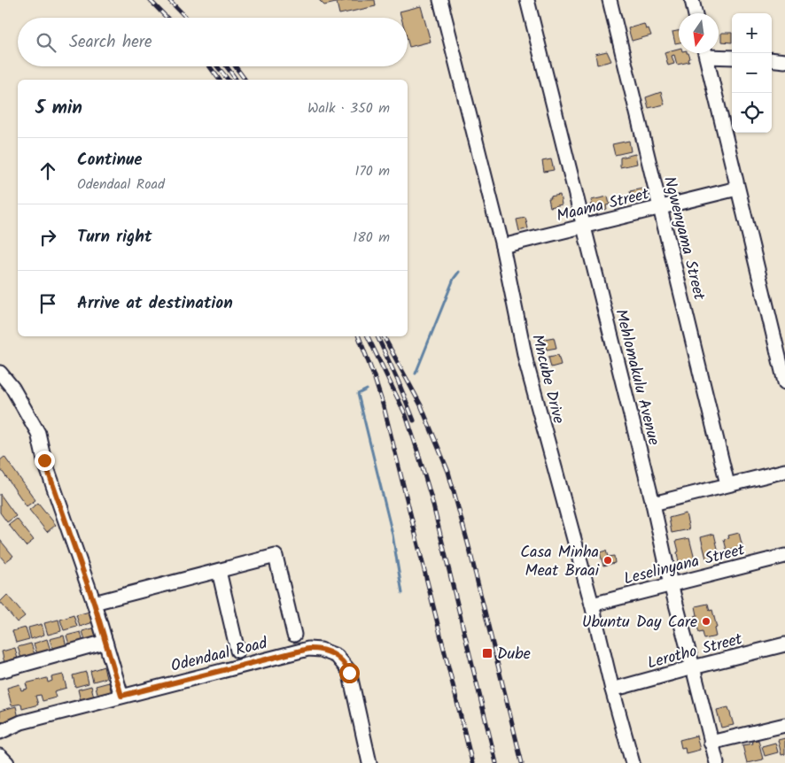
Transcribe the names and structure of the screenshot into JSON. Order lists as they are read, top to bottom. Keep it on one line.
{"streets":{"street":["Maama Street","Ngwenyama Street","Mehlomakulu Avenue","Mncube Drive","Leselinyana Street","Lerotho Street","Odendaal Road"]},"crossings":[["Maama Street","Ngwenyama Street"],["Maama Street","Mehlomakulu Avenue"],["Maama Street","Mncube Drive"],["Mehlomakulu Avenue","Leselinyana Street"],["Mehlomakulu Avenue","Lerotho Street"],["Mncube Drive","Leselinyana Street"],["Mncube Drive","Lerotho Street"]],"places":{"other":["Casa Minha Meat Braai","Ubuntu Day Care"],"transit":["Dube"]},"north":"bottom","page":{"map_buttons":["+","−"],"search":"Search here","heading":["5 min","Walk · 350 m"],"list":[["Continue","Odendaal Road","170 m"],["Turn right","180 m"],"Arrive at destination"]}}
